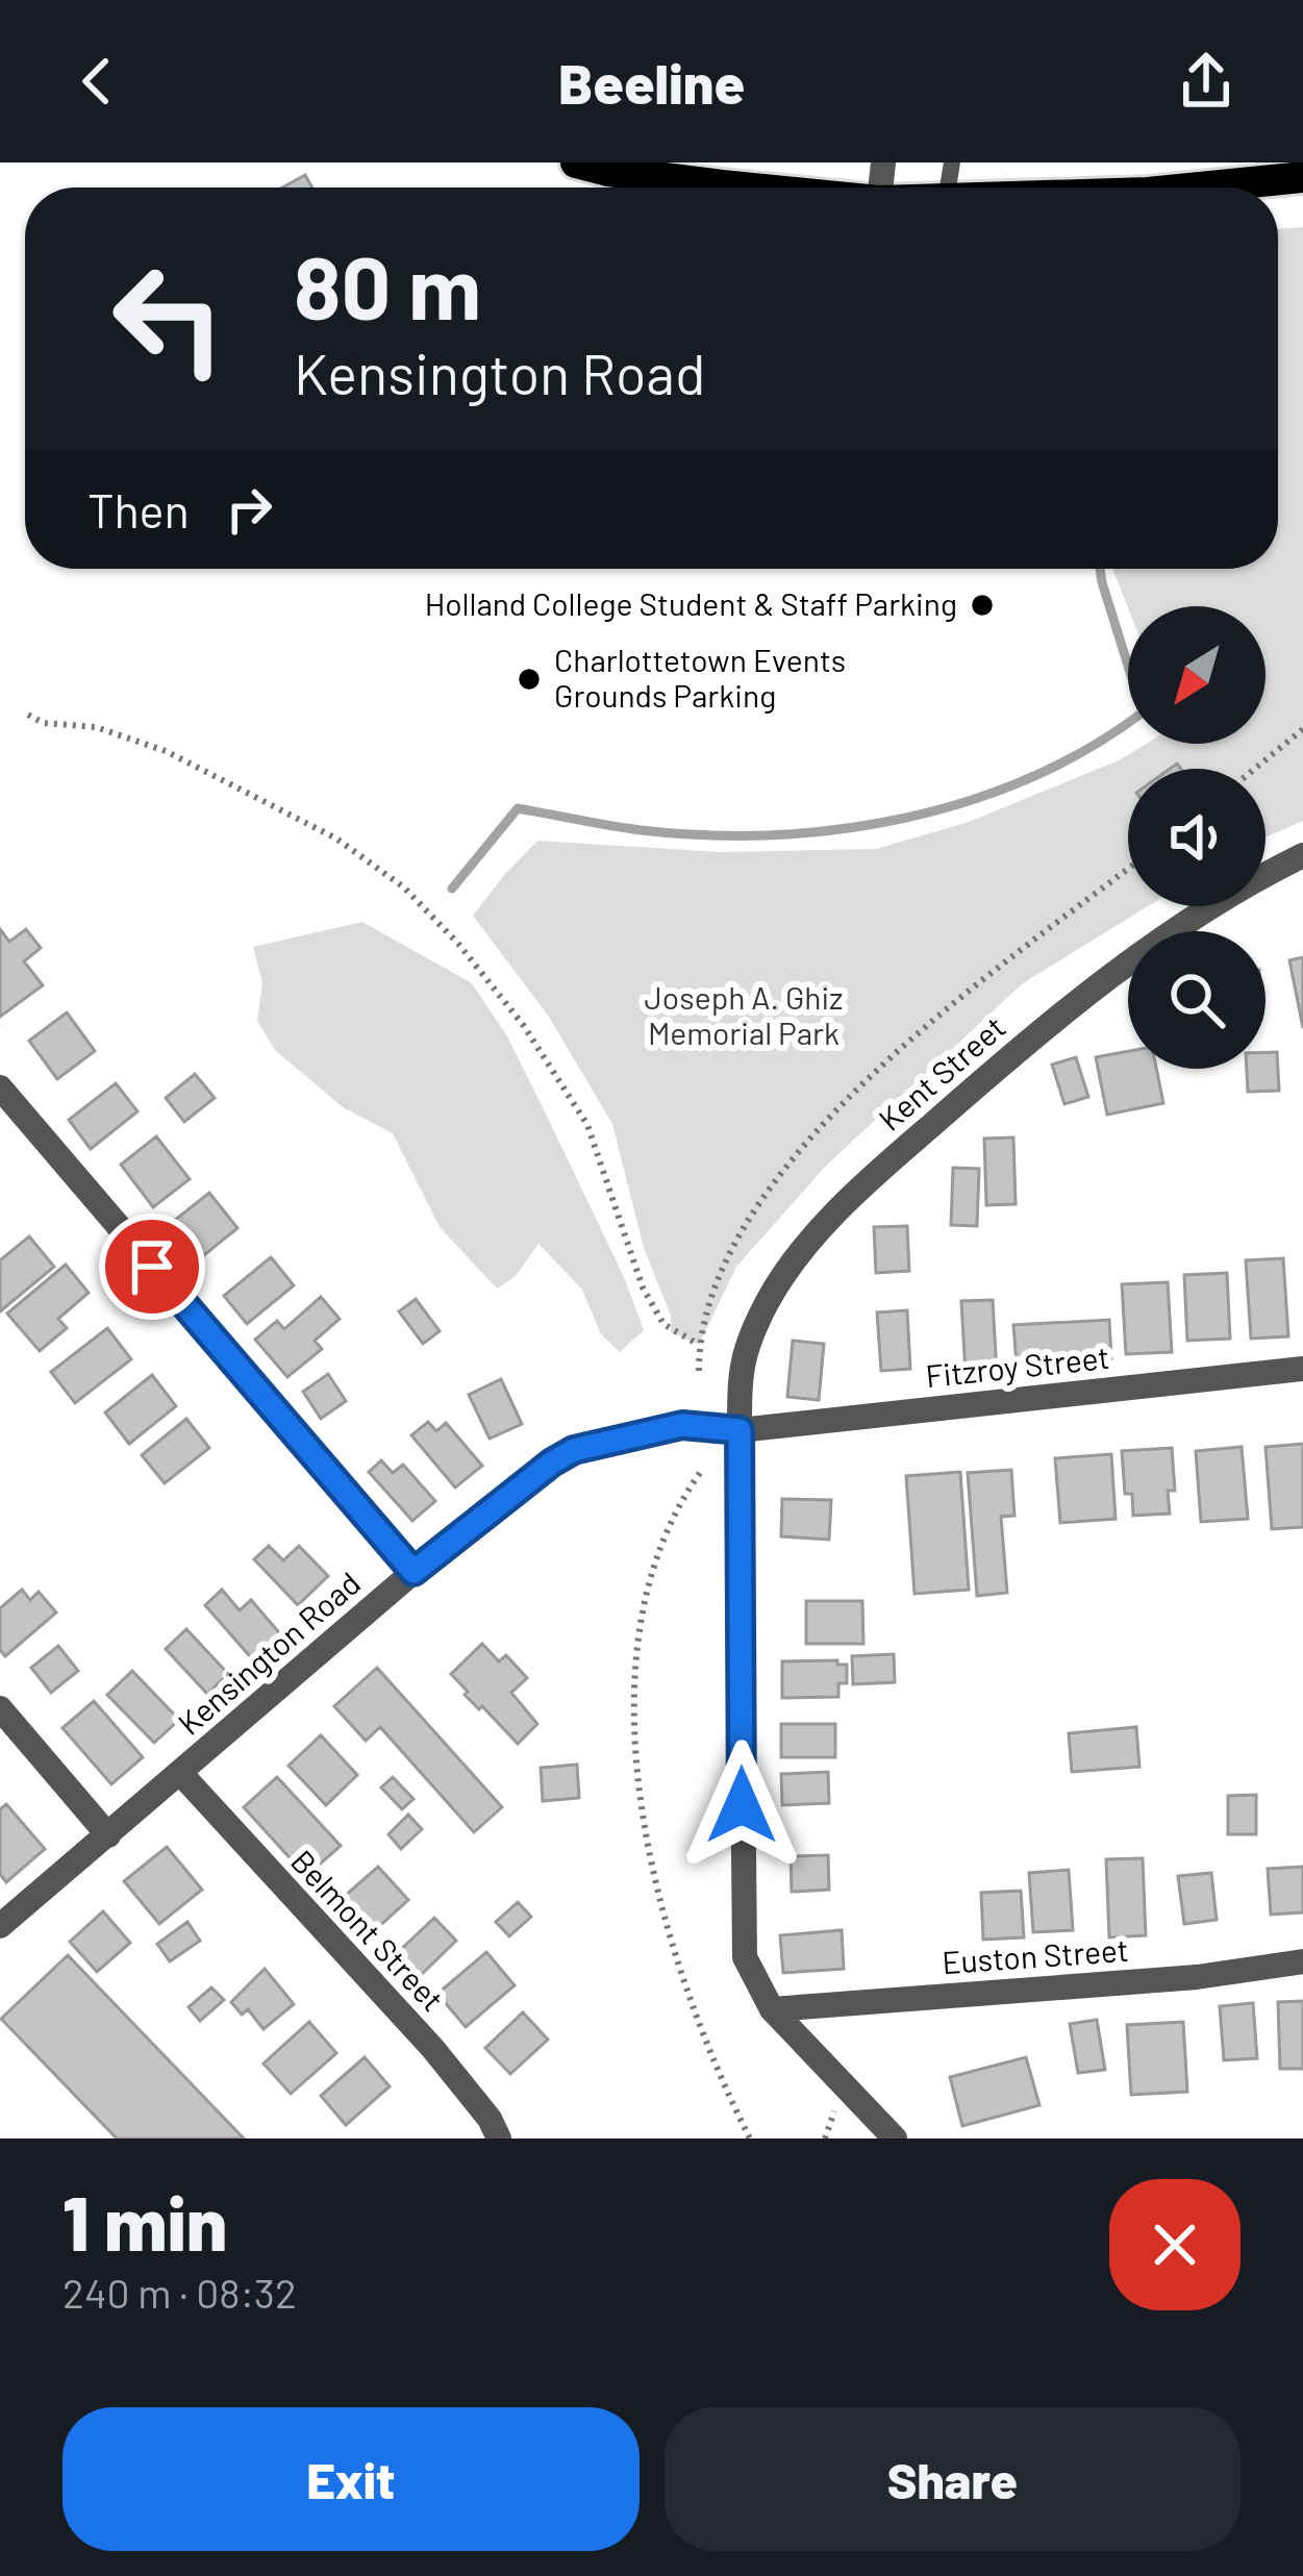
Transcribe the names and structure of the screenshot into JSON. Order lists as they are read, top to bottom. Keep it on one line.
{"streets":{"street":["Kent Street","Fitzroy Street","Kensington Road","Belmont Street","Euston Street"]},"crossings":[["Kent Street","Fitzroy Street"],["Kent Street","Kensington Road"],["Kent Street","Euston Street"],["Fitzroy Street","Kensington Road"],["Kensington Road","Belmont Street"]],"parks":["Joseph A. Ghiz Memorial Park"],"places":["Holland College Student & Staff Parking","Charlottetown Events Grounds Parking"],"north":"bottom left","page":{"header":"Beeline","turn":["80 m","Kensington Road"],"then":"Then","heading":["1 min","240 m · 08:32"],"buttons":["Exit","Share"]}}
